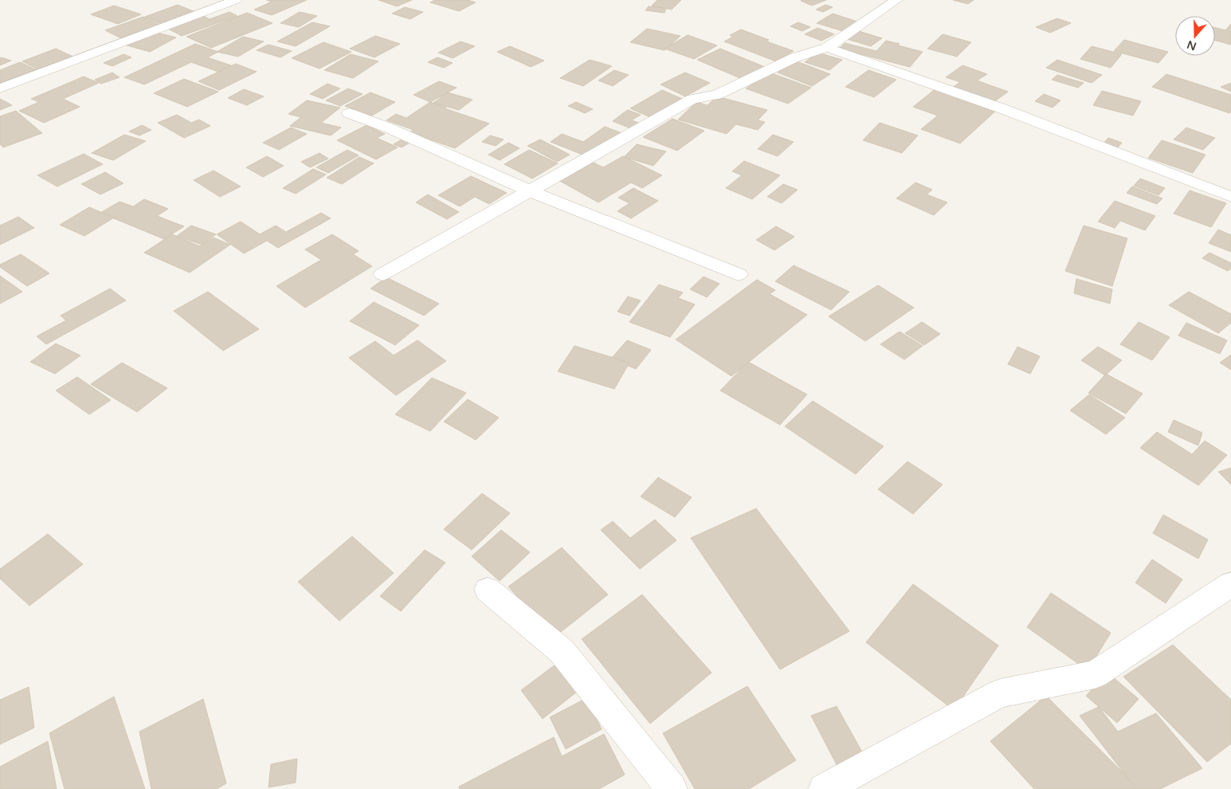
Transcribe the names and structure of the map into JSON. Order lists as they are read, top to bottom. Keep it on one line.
{"north":"bottom"}
